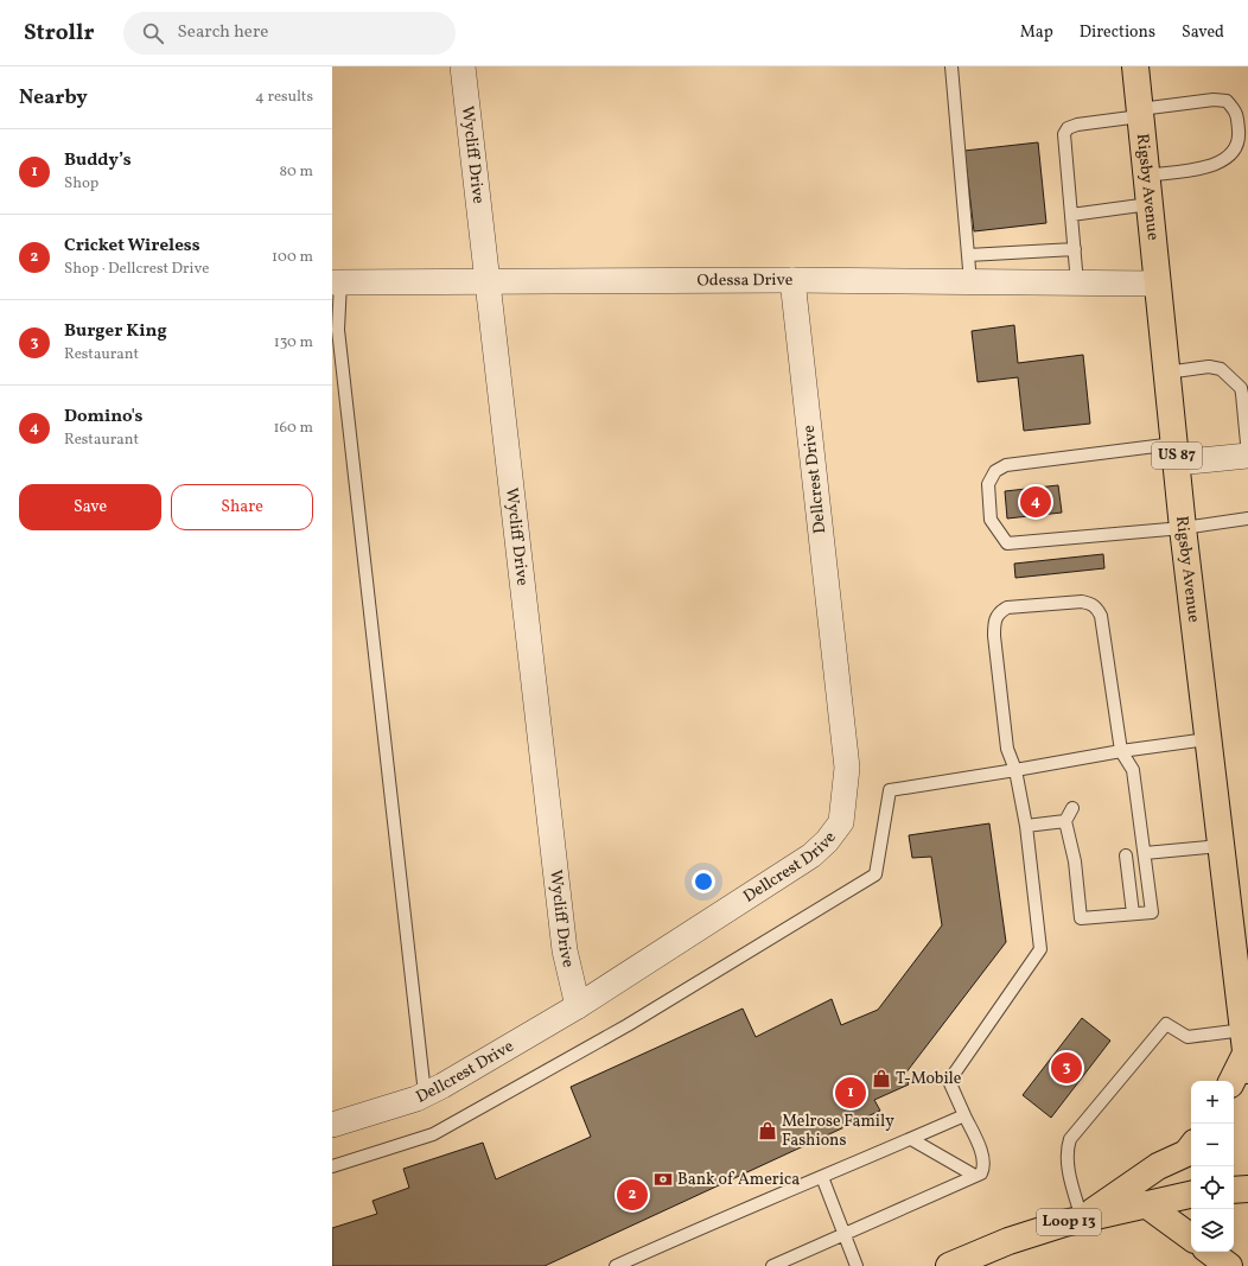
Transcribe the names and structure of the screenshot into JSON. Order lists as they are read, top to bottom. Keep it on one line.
{"streets":{"main road":["Rigsby Avenue","US 87","Loop 13"],"street":["Wycliff Drive","Odessa Drive","Dellcrest Drive"]},"crossings":[["Wycliff Drive","Odessa Drive"],["Wycliff Drive","Dellcrest Drive"],["Rigsby Avenue","Odessa Drive"],["Odessa Drive","Dellcrest Drive"]],"places":{"shop":["T-Mobile","Melrose Family Fashions"],"bank":["Bank of America"]},"page":{"header":"Strollr","search":"Search here","nav":["Map","Directions","Saved"],"heading":["Nearby","4 results"],"list":[{"mark":"1","name":"Buddy’s","note":"Shop","value":"80 m"},{"mark":"2","name":"Cricket Wireless","note":"Shop · Dellcrest Drive","value":"100 m"},{"mark":"3","name":"Burger King","note":"Restaurant","value":"130 m"},{"mark":"4","name":"Domino's","note":"Restaurant","value":"160 m"}],"buttons":["Save","Share"],"pins":["4","3","1","2"],"map_buttons":["+","−"]}}
